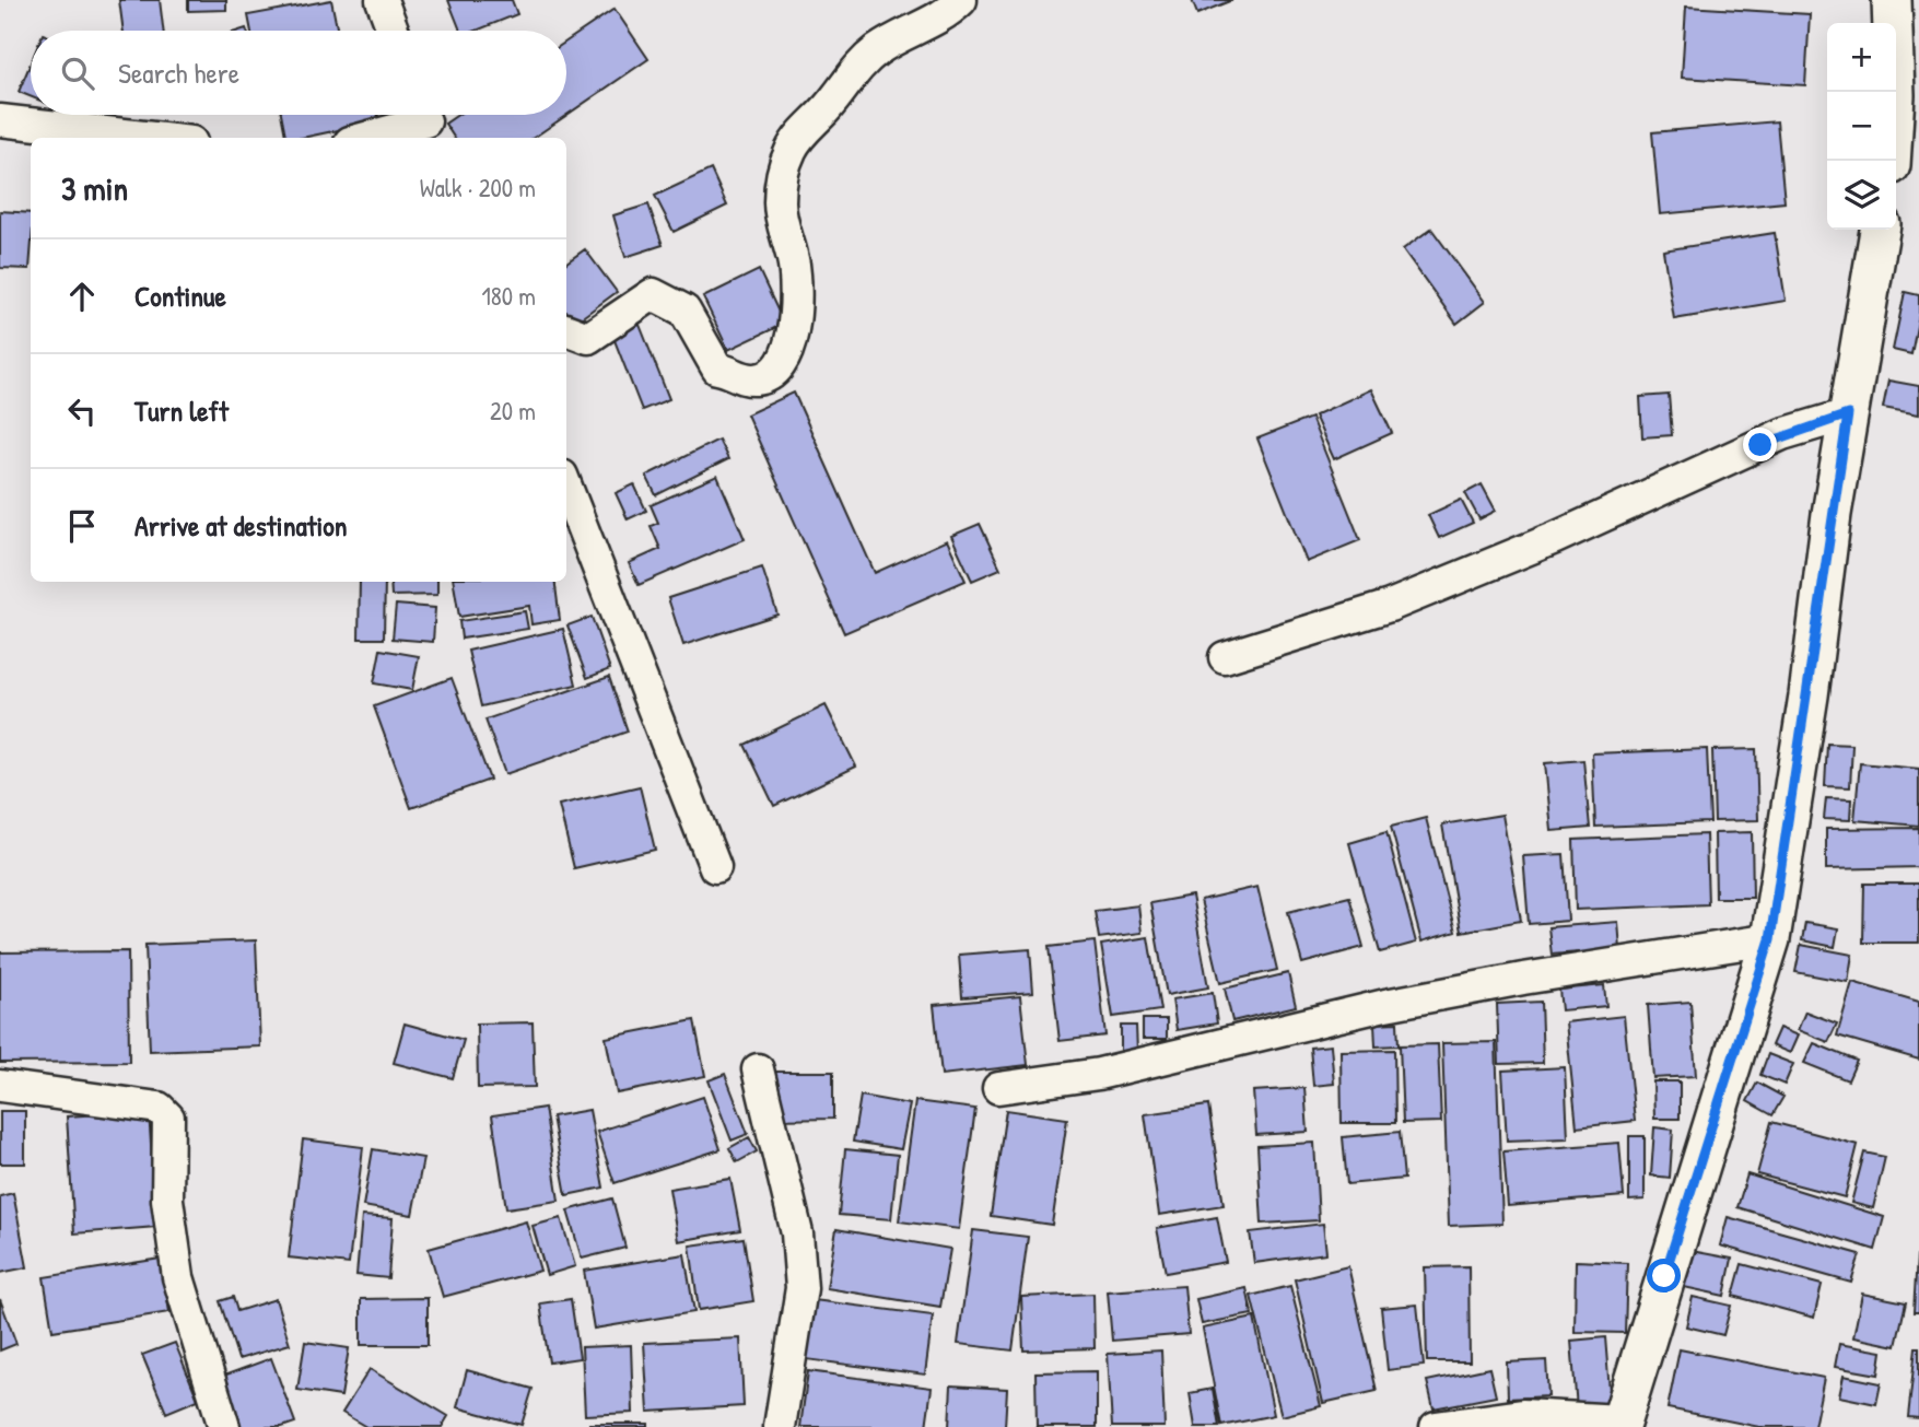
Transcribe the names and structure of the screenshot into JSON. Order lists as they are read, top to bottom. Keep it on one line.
{"page":{"map_buttons":["+","−"],"search":"Search here","heading":["3 min","Walk · 200 m"],"list":[["Continue","180 m"],["Turn left","20 m"],"Arrive at destination"]}}
